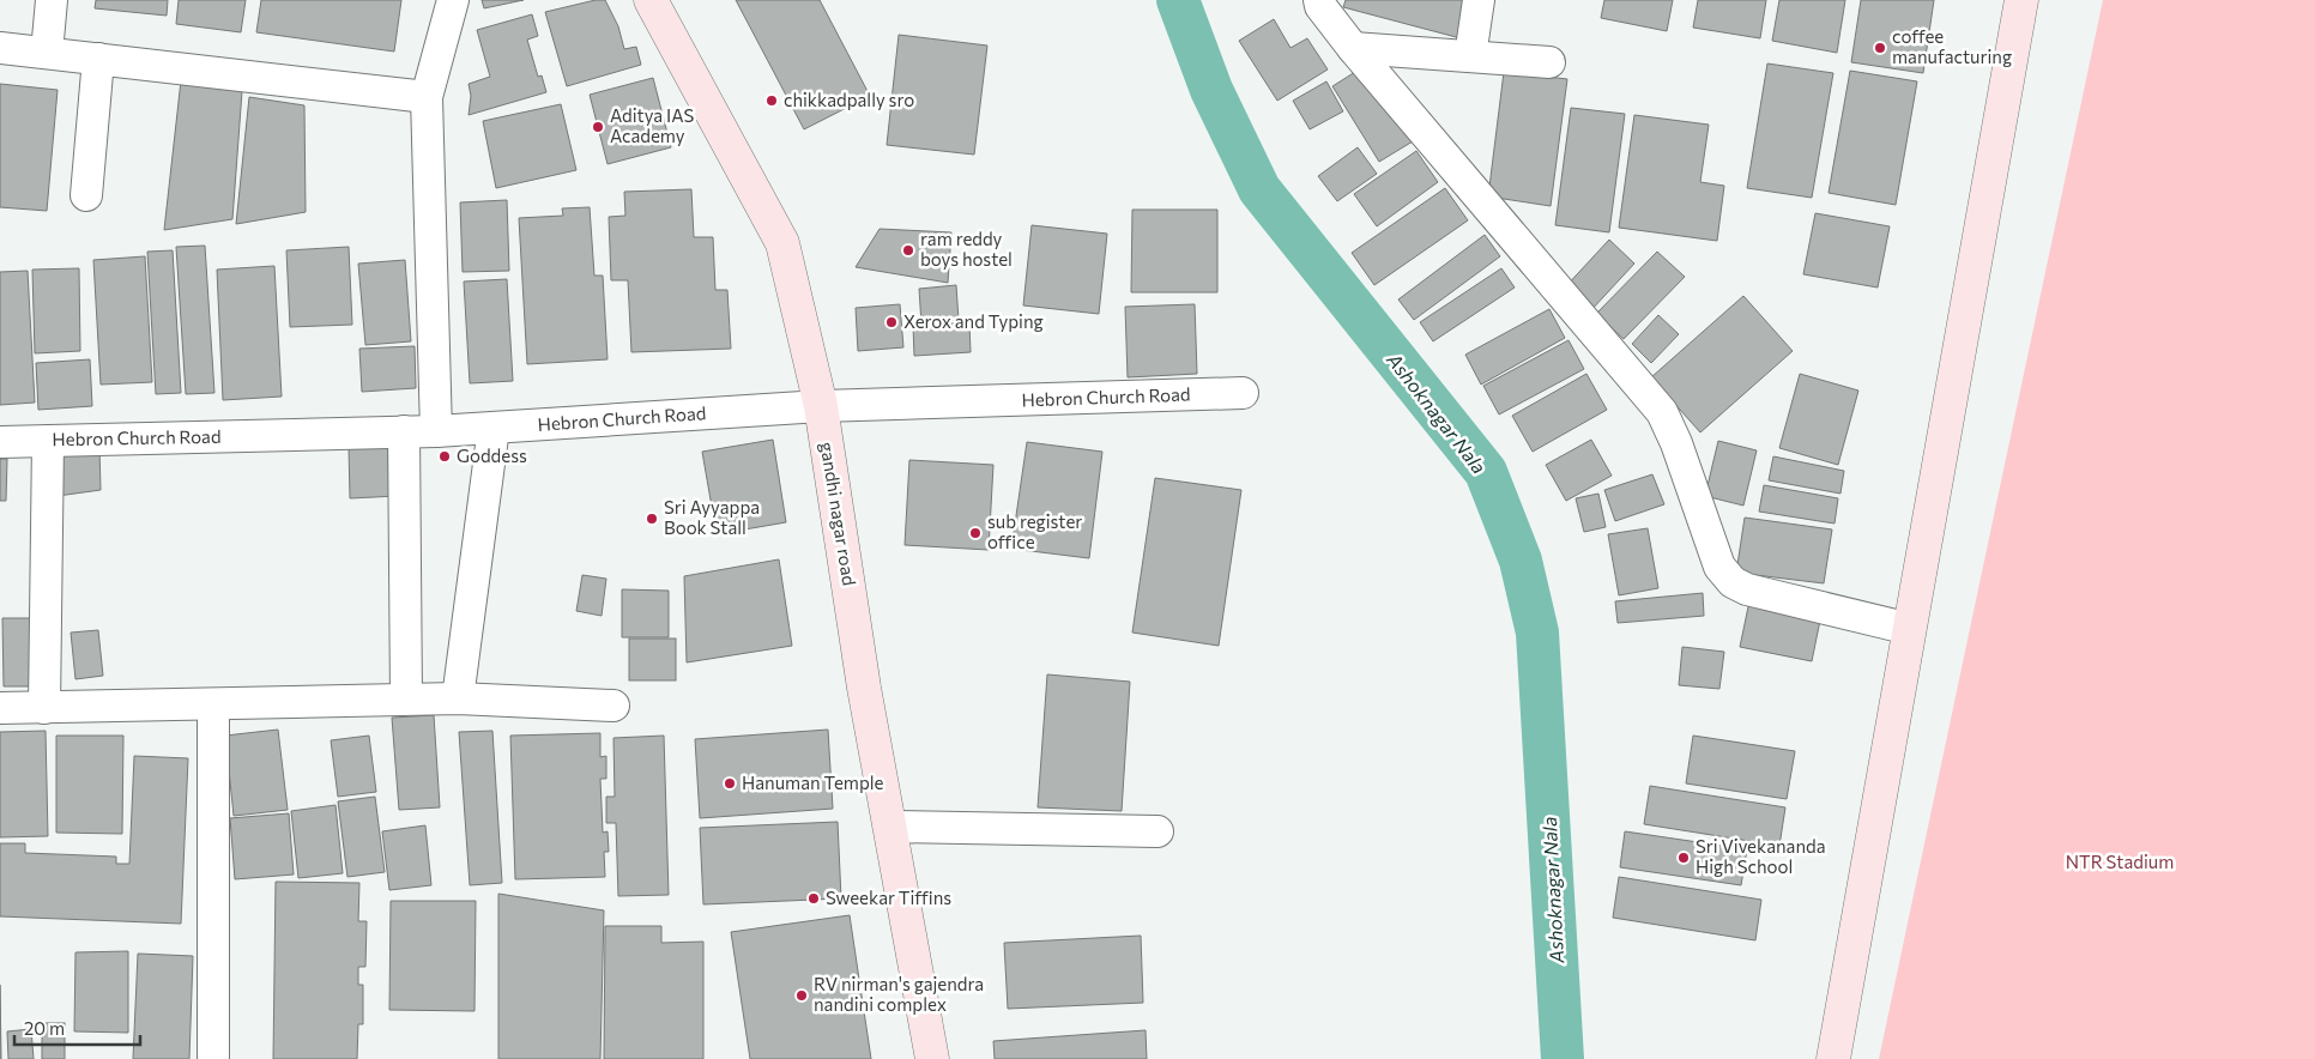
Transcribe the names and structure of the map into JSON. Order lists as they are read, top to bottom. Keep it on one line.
{"streets":{"main road":["gandhi nagar road"],"street":["Hebron Church Road"]},"crossings":[["Hebron Church Road","gandhi nagar road"]],"water":["Ashoknagar Nala"],"parks":["NTR Stadium"],"places":["coffee manufacturing","chikkadpally sro","Aditya IAS Academy","ram reddy boys hostel","Xerox and Typing","Goddess","Sri Ayyappa Book Stall","sub register office","Hanuman Temple","Sri Vivekananda High School","Sweekar Tiffins","RV nirman's gajendra nandini complex"],"scale_bar":"20 m"}
